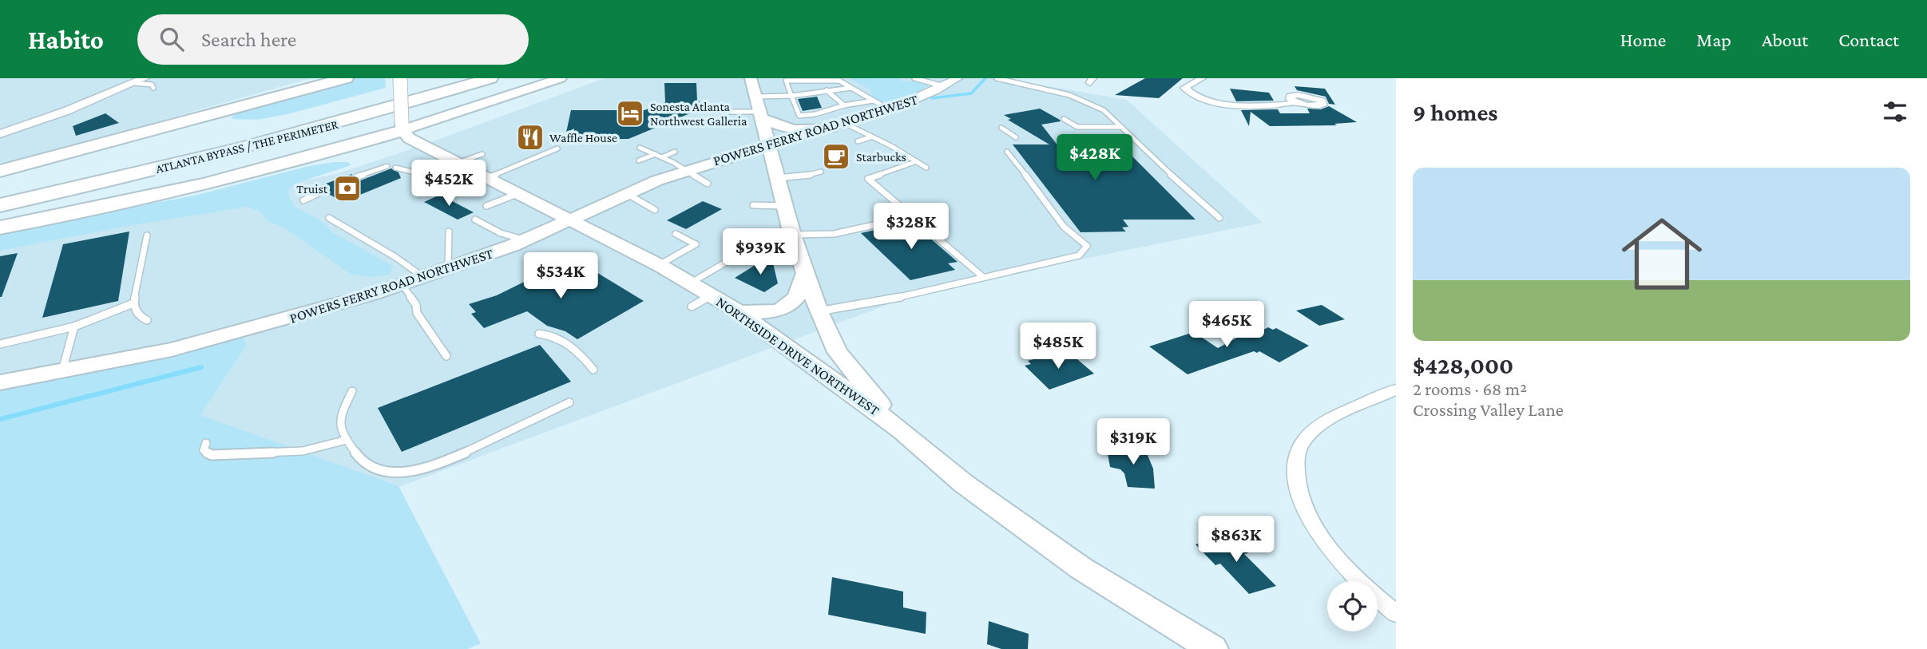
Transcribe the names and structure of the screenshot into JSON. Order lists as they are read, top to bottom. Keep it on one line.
{"streets":{"highway":["ATLANTA BYPASS / THE PERIMETER"],"main road":["POWERS FERRY ROAD NORTHWEST","NORTHSIDE DRIVE NORTHWEST"]},"crossings":[["POWERS FERRY ROAD NORTHWEST","NORTHSIDE DRIVE NORTHWEST"]],"places":{"hotel":["Sonesta Atlanta Northwest Galleria"],"restaurant":["Waffle House"],"cafe":["Starbucks"],"bank":["Truist"]},"page":{"header":"Habito","search":"Search here","nav":["Home","Map","About","Contact"],"heading":"9 homes","price":["$428K","$452K","$328K","$939K","$534K","$465K","$485K","$319K","$863K"],"list":[{"name":"$428,000","note":"2 rooms · 68 m² · Crossing Valley Lane"}]}}
